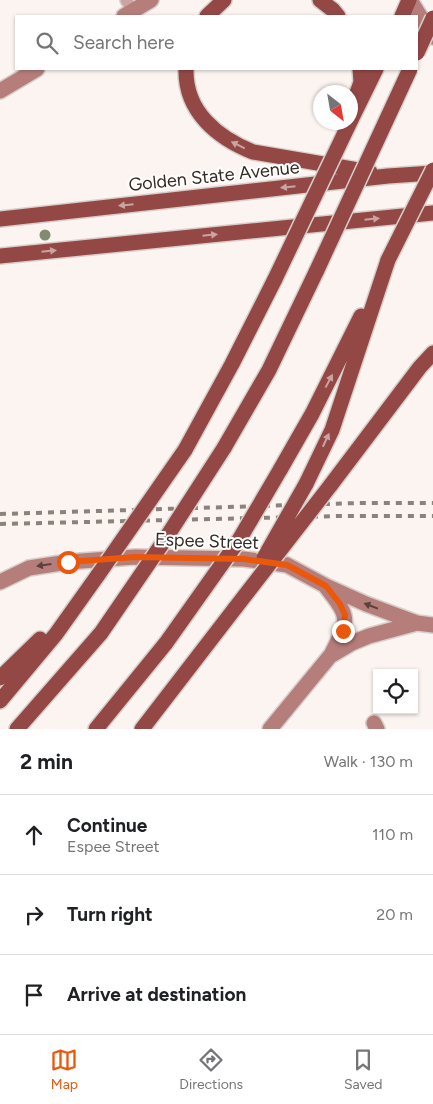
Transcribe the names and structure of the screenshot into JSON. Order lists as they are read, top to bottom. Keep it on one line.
{"streets":{"highway":["Golden State Avenue"],"street":["Espee Street"]},"one_way":["Espee Street"],"north":"bottom right","page":{"search":"Search here","heading":["2 min","Walk · 130 m"],"list":[["Continue","Espee Street","110 m"],["Turn right","20 m"],"Arrive at destination"],"nav":["Map","Directions","Saved"]}}
